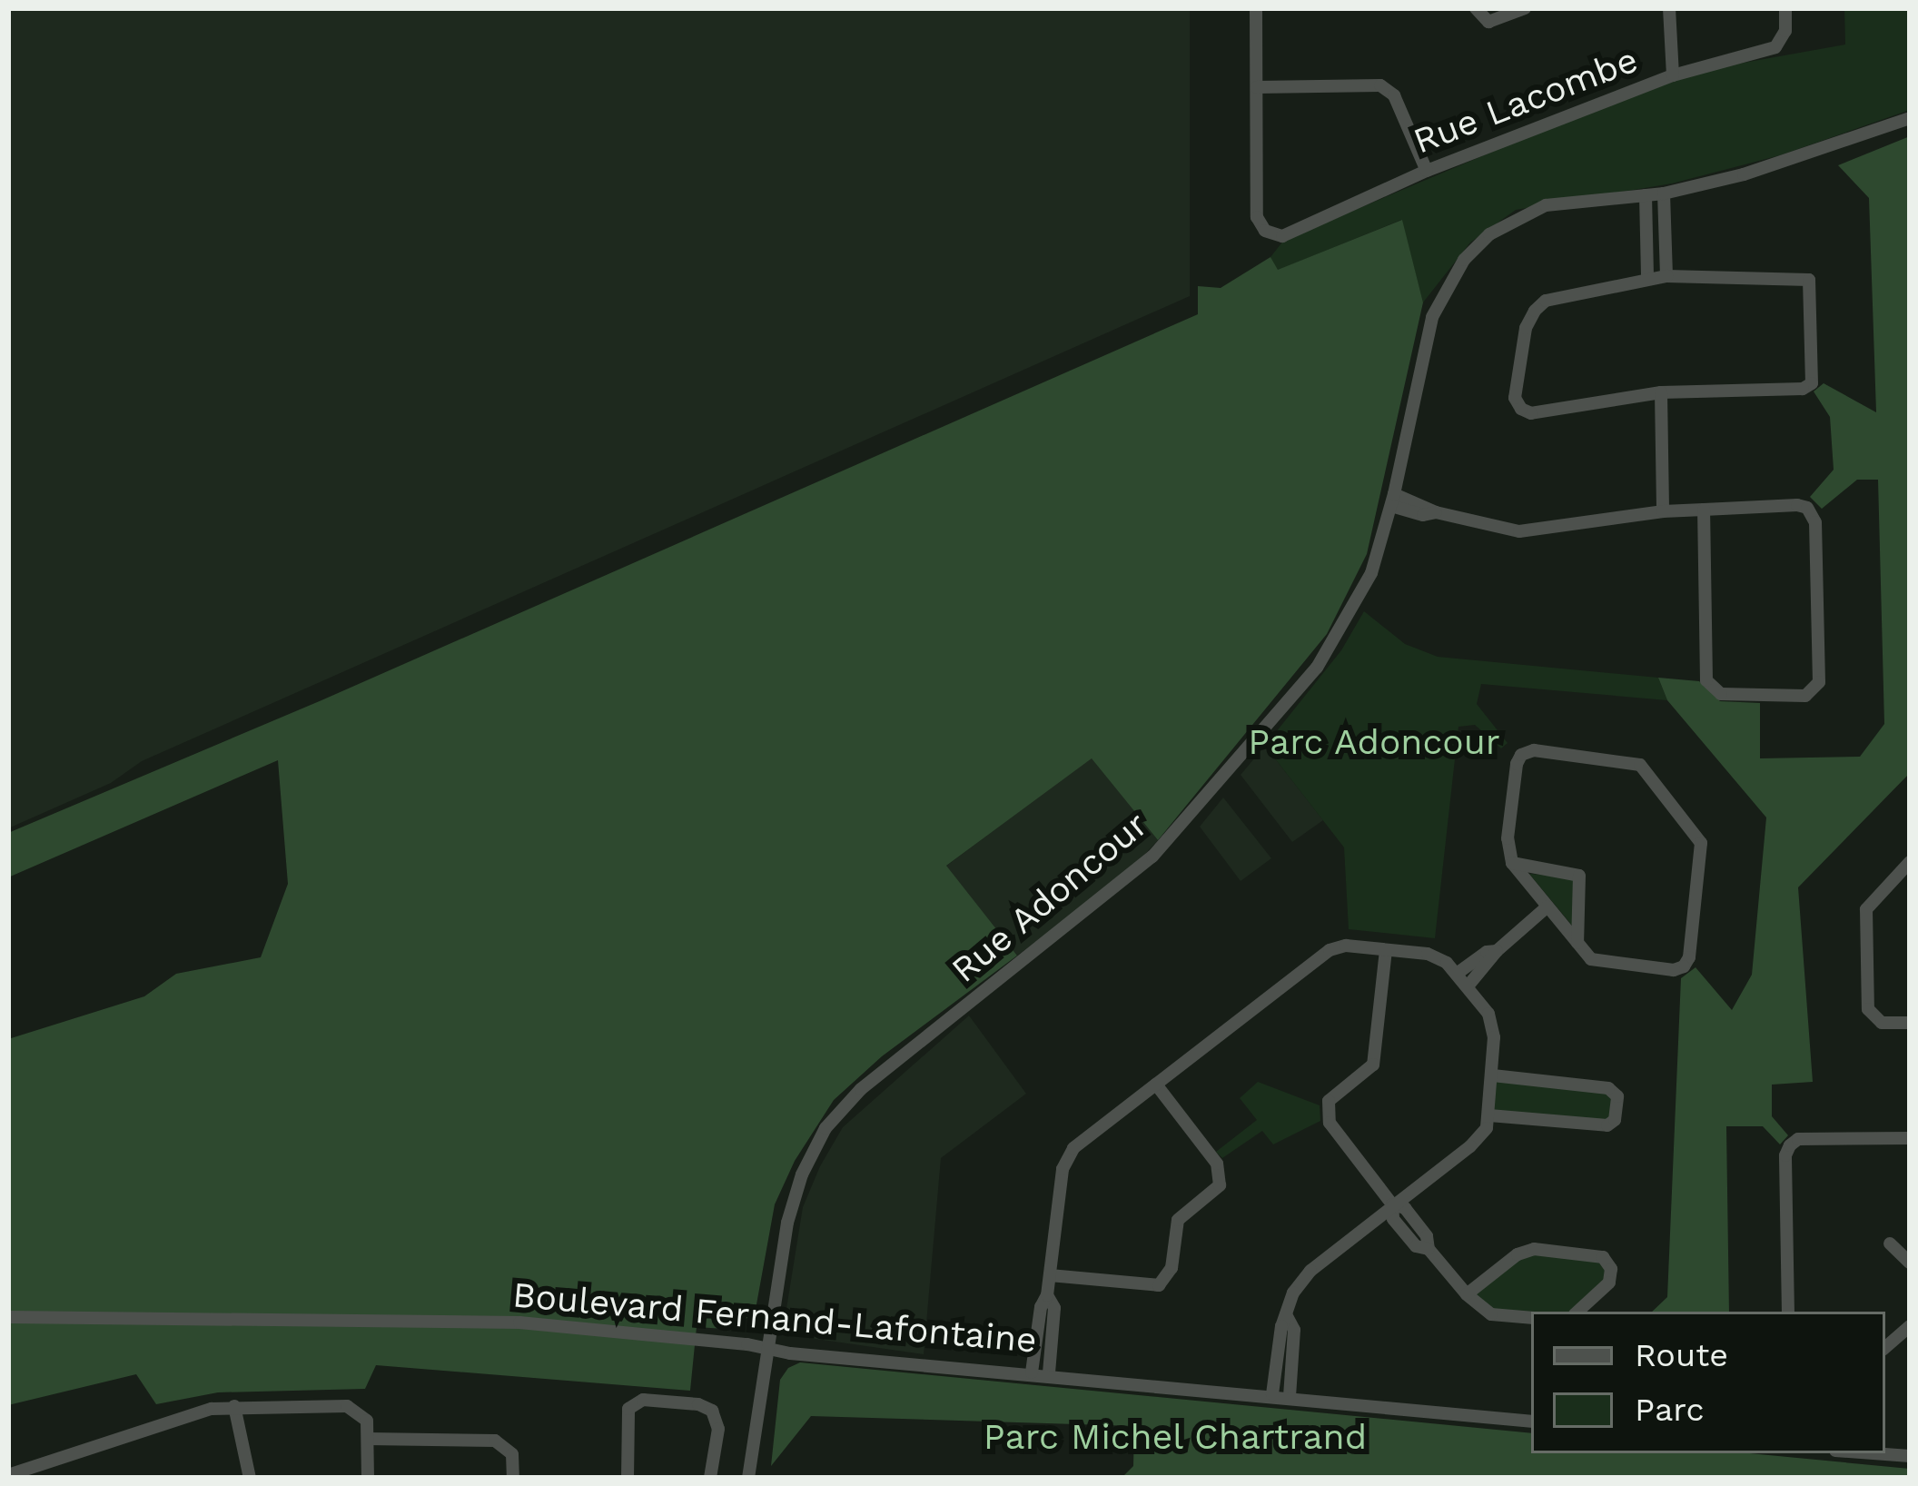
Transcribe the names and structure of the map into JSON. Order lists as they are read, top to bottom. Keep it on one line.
{"streets":{"street":["Rue Lacombe","Rue Adoncour","Boulevard Fernand-Lafontaine"]},"crossings":[["Rue Adoncour","Boulevard Fernand-Lafontaine"]],"parks":["Parc Adoncour","Parc Michel Chartrand"],"legend":["Route","Parc"]}
